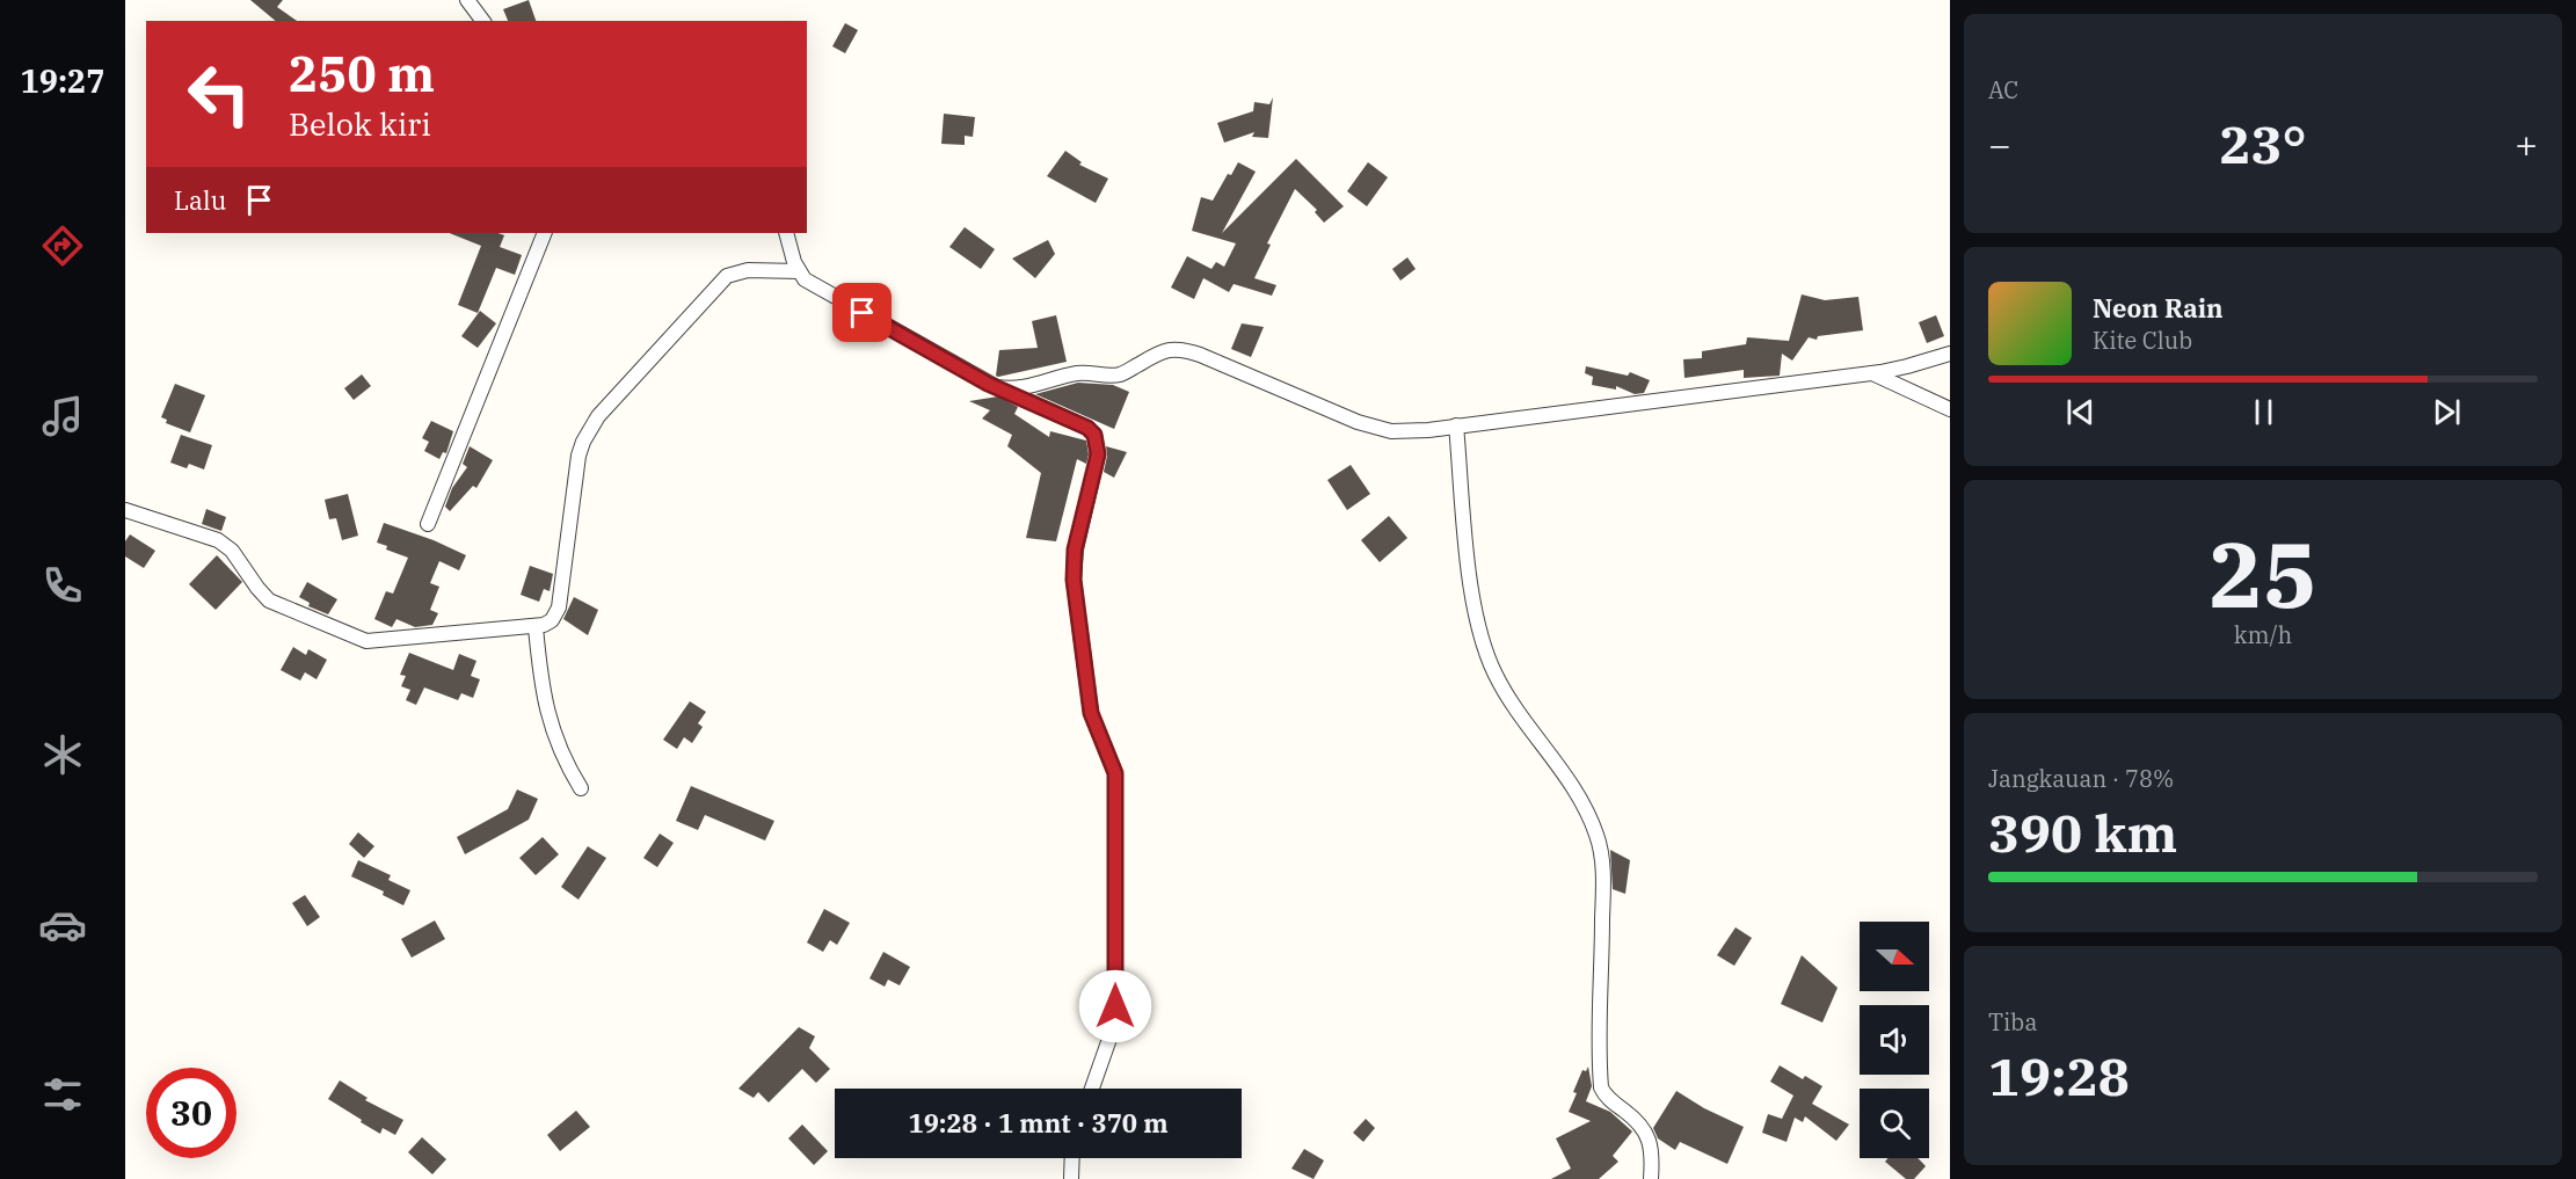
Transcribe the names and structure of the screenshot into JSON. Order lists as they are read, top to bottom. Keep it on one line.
{"north":"right","page":{"tabs":"19:27","tile":["AC",["25","km/h"],["Jangkauan · 78%","390 km"],["Tiba","19:28"]],"turn":["250 m","Belok kiri"],"heat":["−","23°","+"],"then":"Lalu","song":["Neon Rain","Kite Club"],"limit":"30","trip":"19:28 · 1 mnt · 370 m"}}
